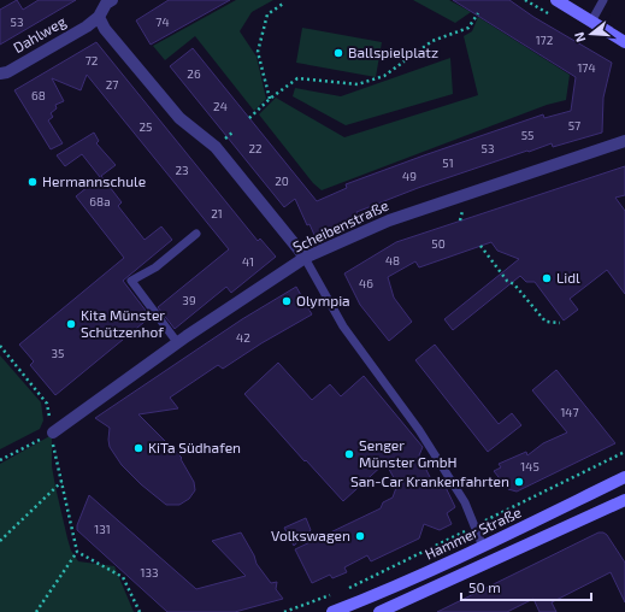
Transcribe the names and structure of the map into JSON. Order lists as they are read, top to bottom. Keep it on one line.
{"streets":{"main road":["Hammer Straße"],"street":["Dahlweg","Scheibenstraße"]},"places":["Ballspielplatz","Hermannschule","Lidl","Olympia","Kita Münster Schützenhof","KiTa Südhafen","Senger Münster GmbH","San-Car Krankenfahrten","Volkswagen"],"house_numbers":["53","74","172","72","174","26","27","68","24","57","25","55","22","53","51","23","49","20","68a","21","50","48","41","46","39","42","35","147","145","131","133"],"scale_bar":"50 m","north":"left"}
